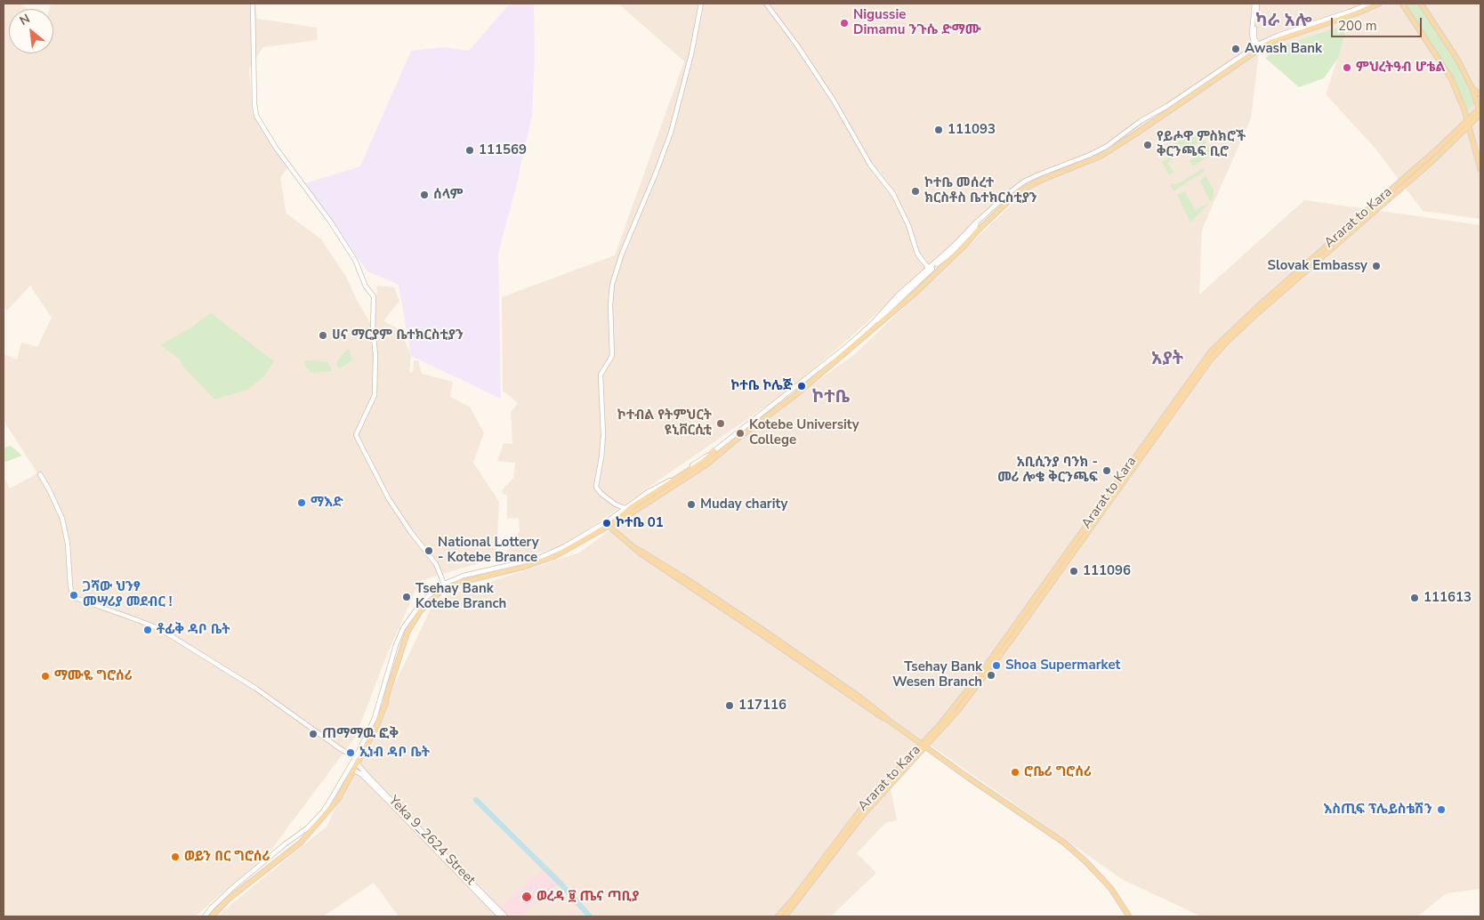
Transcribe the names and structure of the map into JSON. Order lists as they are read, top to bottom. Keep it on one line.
{"streets":{"main road":["Ararat to Kara"],"street":["Yeka 9_2624 Street"]},"districts":["ካራ አሎ","አያት","ኮተቤ"],"places":["Nigussie Dimamu ንጉሴ ድማሙ","Awash Bank","ምህረትዓብ ሆቴል","111093","የይሖዋ ምስክሮች ቅርንጫፍ ቢሮ","111569","ኮተቤ መሰረተ ክርስቶስ ቤተክርስቲያን","ሰላም","Slovak Embassy","ሀና ማርያም ቤተክርስቲያን","ኮተቤ ኮሌጅ","ኮተብል የትምህርት ዩኒቨርሲቲ","Kotebe University College","አቢሲንያ ባንክ - መሪ ሎቄ ቅርንጫፍ","ማእድ","Muday charity","ኮተቤ 01","National Lottery - Kotebe Brance","111096","ጋሻው ህንፃ መሣሪያ መደብር !","Tsehay Bank Kotebe Branch","111613","ቶፊቅ ዳቦ ቤት","Shoa Supermarket","Tsehay Bank Wesen Branch","ማሙዬ ግሮሰሪ","117116","ጠማማዉ ፎቅ","ኢነብ ዳቦ ቤት","ሮቤሪ ግሮሰሪ","እስጢፍ ፕሌይስቴሽን","ወይን በር ግሮሰሪ","ወረዳ ፱ ጤና ጣቢያ"],"scale_bar":"200 m","north":"top left"}
